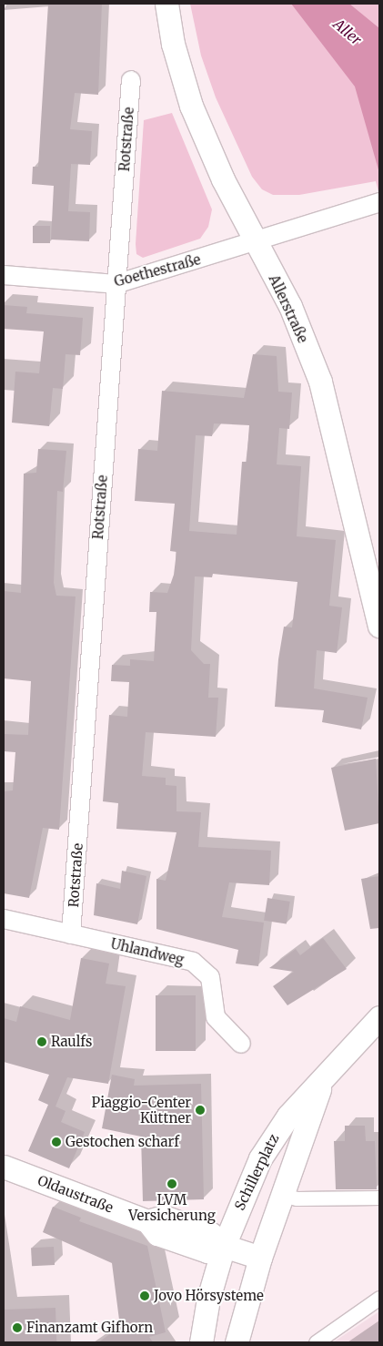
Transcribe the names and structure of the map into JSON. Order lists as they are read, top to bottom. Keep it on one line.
{"streets":{"street":["Rotstraße","Goethestraße","Allerstraße","Uhlandweg","Schillerplatz","Oldaustraße"]},"crossings":[["Rotstraße","Goethestraße"],["Rotstraße","Uhlandweg"],["Goethestraße","Allerstraße"],["Schillerplatz","Oldaustraße"]],"water":["Aller"],"places":["Raulfs","Piaggio-Center Küttner","Gestochen scharf","LVM Versicherung","Jovo Hörsysteme","Finanzamt Gifhorn"]}
